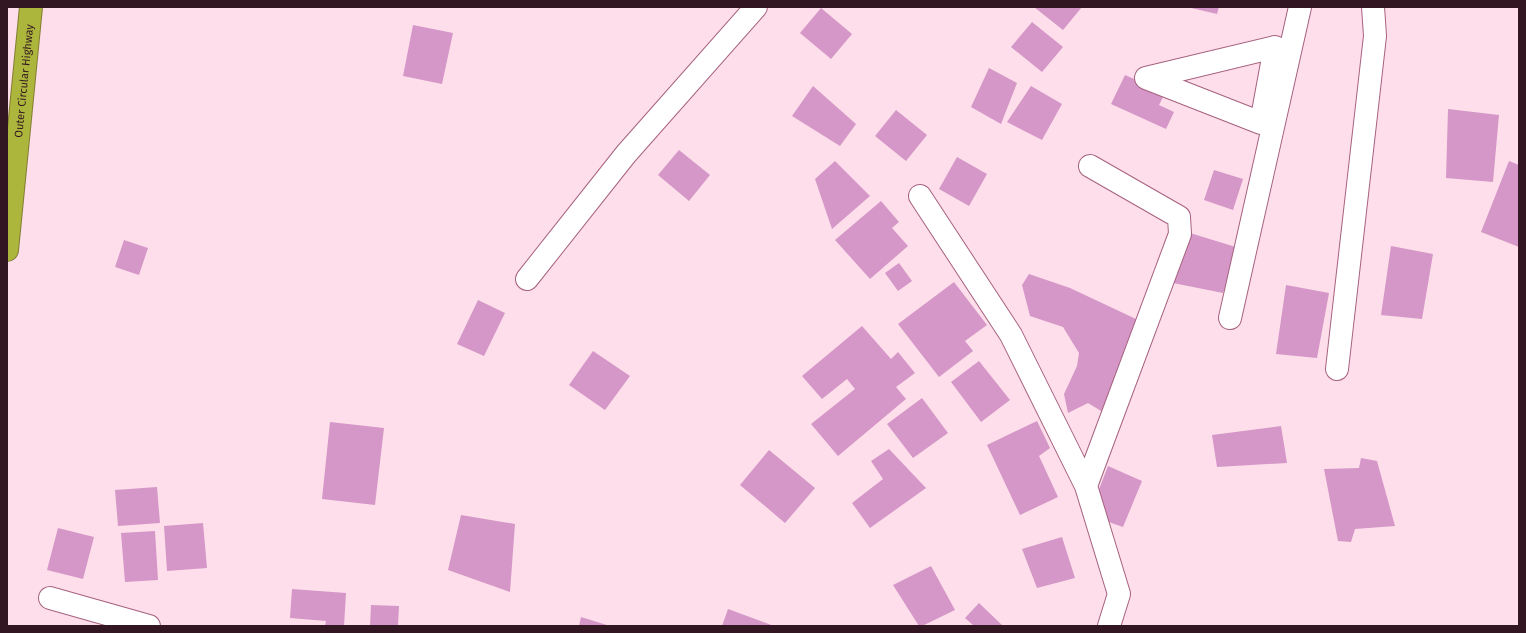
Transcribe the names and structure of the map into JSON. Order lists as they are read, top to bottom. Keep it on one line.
{"streets":{"highway":["Outer Circular Highway"]}}
